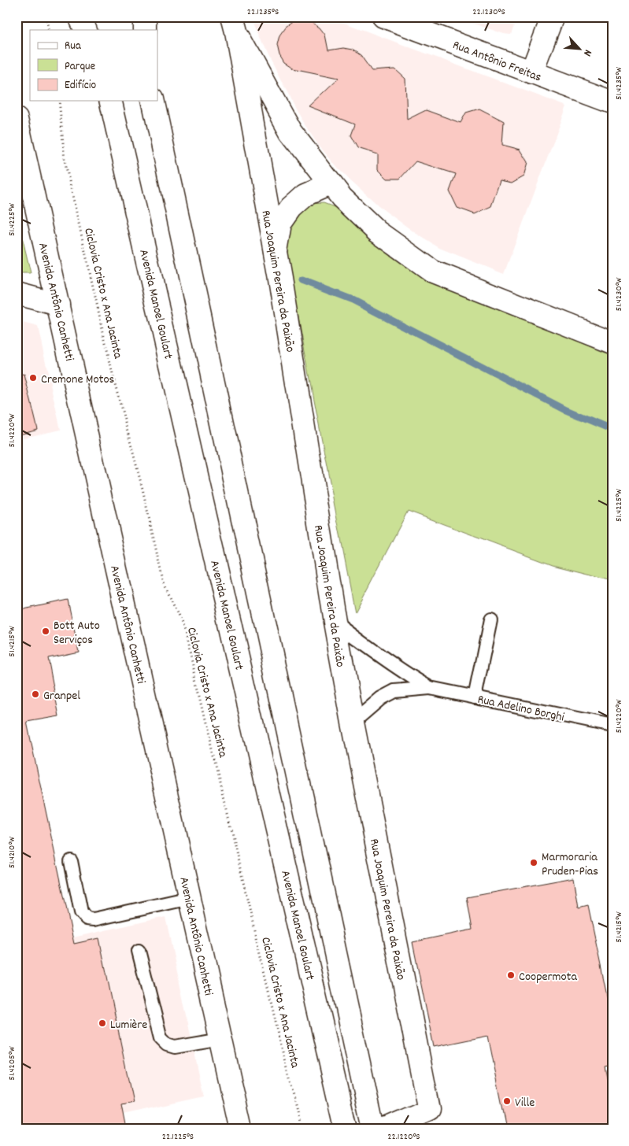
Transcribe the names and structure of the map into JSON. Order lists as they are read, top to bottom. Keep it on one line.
{"streets":{"street":["Rua Antônio Freitas","Rua Joaquim Pereira da Paixão","Avenida Antônio Canhetti","Avenida Manoel Goulart"],"lane":["Rua Adelino Borghi"],"path":["Ciclovia Cristo x Ana Jacinta"]},"places":["Cremone Motos","Bott Auto Serviços","Granpel","Marmoraria Pruden-Pias","Coopermota","Lumière","Ville"],"legend":["Rua","Parque","Edifício"],"north":"bottom right","coordinates":["22.1235°S","22.1230°S","51.4235°W","51.4225°W","51.4230°W","51.4220°W","51.4215°W","51.4210°W","51.4205°W","22.1225°S","22.1220°S"]}
